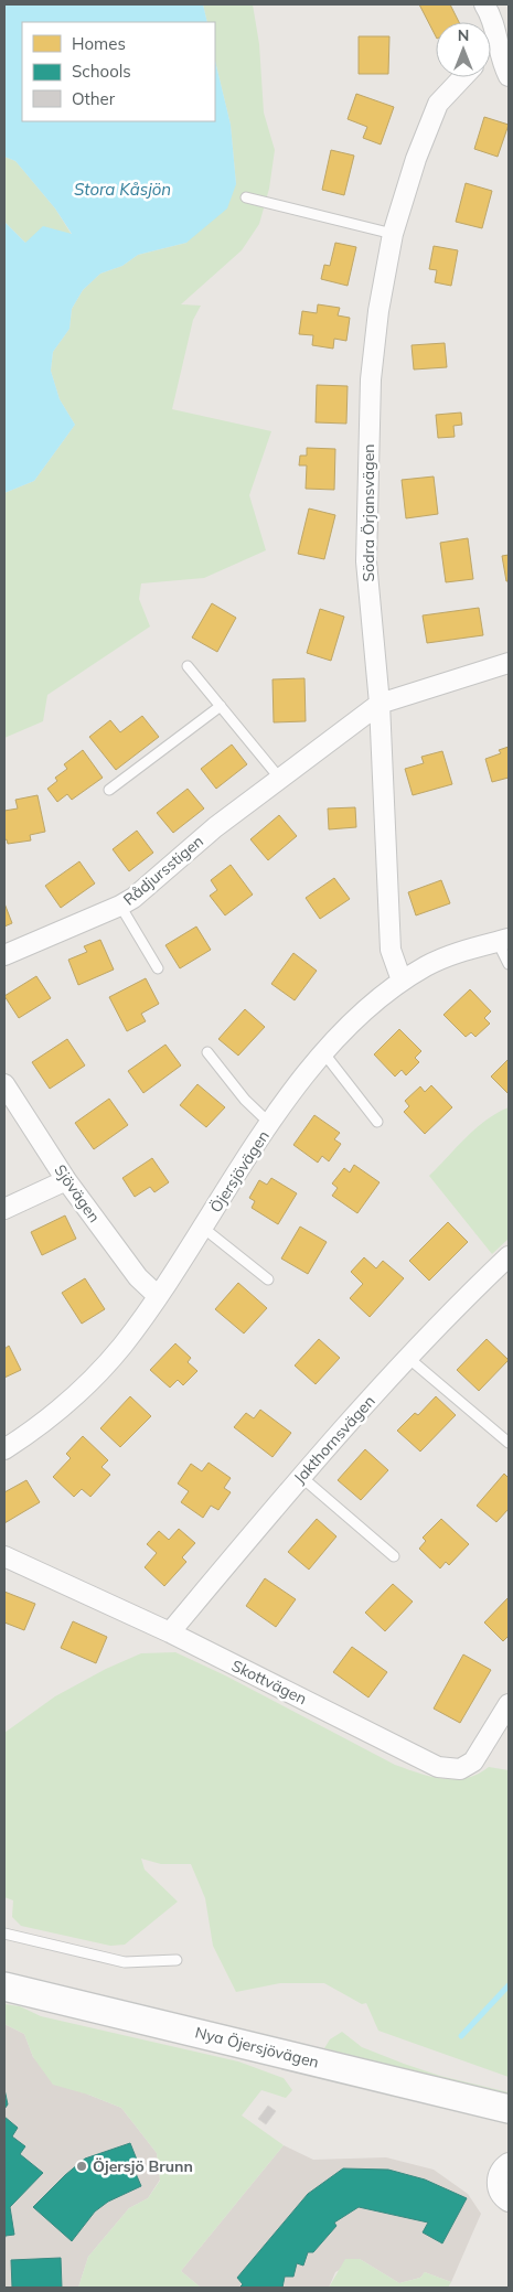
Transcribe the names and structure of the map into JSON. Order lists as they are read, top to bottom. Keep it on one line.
{"streets":{"street":["Södra Örjansvägen","Rådjursstigen","Öjersjövägen","Sjövägen","Jakthornsvägen","Skottvägen","Nya Öjersjövägen"]},"crossings":[["Södra Örjansvägen","Rådjursstigen"],["Södra Örjansvägen","Öjersjövägen"],["Öjersjövägen","Sjövägen"],["Jakthornsvägen","Skottvägen"]],"water":["Stora Kåsjön"],"places":["Öjersjö Brunn"],"legend":["Homes","Schools","Other"],"north":"top"}
